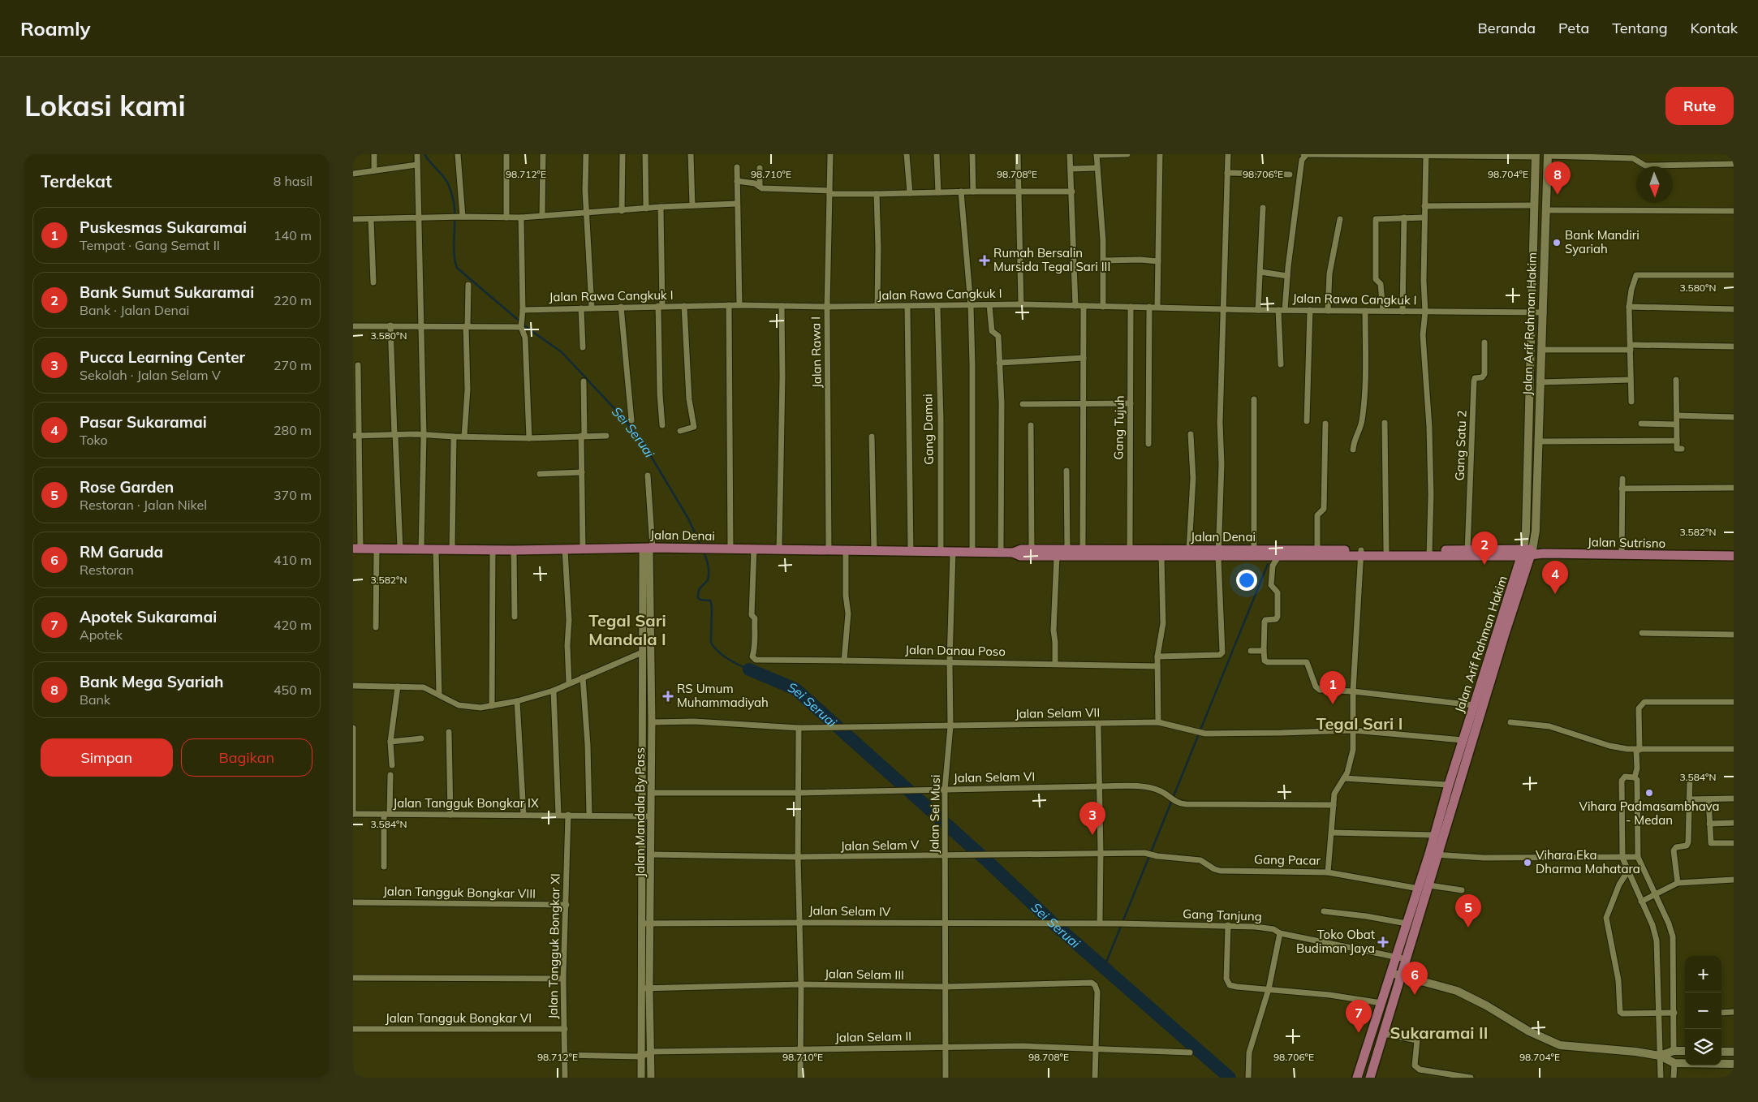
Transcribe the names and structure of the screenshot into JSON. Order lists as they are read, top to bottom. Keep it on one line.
{"streets":{"main road":["Jalan Arif Rahman Hakim","Jalan Denai","Jalan Sutrisno"],"street":["Jalan Rawa Cangkuk I","Jalan Rawa I","Gang Tujuh","Gang Damai","Gang Satu 2","Jalan Danau Poso","Jalan Selam VII","Jalan Selam VI","Jalan Tangguk Bongkar IX","Jalan Mandala By Pass","Jalan Sei Musi","Jalan Selam V","Gang Pacar","Jalan Tangguk Bongkar VIII","Jalan Selam IV","Gang Tanjung","Jalan Tangguk Bongkar XI","Jalan Selam III","Jalan Tangguk Bongkar VI","Jalan Selam II"]},"crossings":[["Jalan Rawa Cangkuk I","Jalan Arif Rahman Hakim"],["Jalan Rawa Cangkuk I","Jalan Rawa I"],["Jalan Rawa Cangkuk I","Gang Tujuh"],["Jalan Rawa Cangkuk I","Gang Damai"],["Jalan Arif Rahman Hakim","Jalan Denai"],["Jalan Arif Rahman Hakim","Jalan Sutrisno"],["Jalan Arif Rahman Hakim","Jalan Selam VII"],["Jalan Arif Rahman Hakim","Gang Pacar"],["Jalan Arif Rahman Hakim","Gang Tanjung"],["Jalan Rawa I","Jalan Denai"],["Gang Tujuh","Jalan Denai"],["Gang Damai","Jalan Denai"],["Gang Satu 2","Jalan Denai"],["Jalan Denai","Jalan Sutrisno"],["Jalan Denai","Jalan Danau Poso"],["Jalan Denai","Jalan Mandala By Pass"],["Jalan Denai","Jalan Sei Musi"],["Jalan Danau Poso","Jalan Sei Musi"],["Jalan Selam VII","Jalan Mandala By Pass"],["Jalan Selam VII","Jalan Sei Musi"],["Jalan Selam VI","Jalan Mandala By Pass"],["Jalan Selam VI","Jalan Sei Musi"],["Jalan Tangguk Bongkar IX","Jalan Mandala By Pass"],["Jalan Tangguk Bongkar IX","Jalan Tangguk Bongkar XI"],["Jalan Mandala By Pass","Jalan Selam V"],["Jalan Mandala By Pass","Jalan Selam IV"],["Jalan Mandala By Pass","Jalan Selam III"],["Jalan Mandala By Pass","Jalan Selam II"],["Jalan Sei Musi","Jalan Selam V"],["Jalan Sei Musi","Jalan Selam IV"],["Jalan Sei Musi","Jalan Selam III"],["Jalan Sei Musi","Jalan Selam II"],["Jalan Selam V","Gang Pacar"],["Jalan Tangguk Bongkar VIII","Jalan Tangguk Bongkar XI"],["Jalan Selam IV","Gang Tanjung"],["Jalan Tangguk Bongkar XI","Jalan Tangguk Bongkar VI"],["Jalan Selam III","Jalan Selam II"]],"districts":["Tegal Sari Mandala I","Tegal Sari I","Sukaramai II"],"water":["Sei Seruai"],"places":{"other":["Bank Mandiri Syariah","Vihara Padmasambhava - Medan","Vihara Eka Dharma Mahatara"],"health":["Rumah Bersalin Mursida Tegal Sari III","RS Umum Muhammadiyah","Toko Obat Budiman Jaya"]},"north":"bottom","page":{"header":"Roamly","nav":["Beranda","Peta","Tentang","Kontak"],"buttons":["Rute",["Simpan","Bagikan"]],"title":"Lokasi kami","heading":["Terdekat","8 hasil"],"pins":["8","2","4","1","3","5","6","7"],"list":[{"mark":"1","name":"Puskesmas Sukaramai","note":"Tempat · Gang Semat II","value":"140 m"},{"mark":"2","name":"Bank Sumut Sukaramai","note":"Bank · Jalan Denai","value":"220 m"},{"mark":"3","name":"Pucca Learning Center","note":"Sekolah · Jalan Selam V","value":"270 m"},{"mark":"4","name":"Pasar Sukaramai","note":"Toko","value":"280 m"},{"mark":"5","name":"Rose Garden","note":"Restoran · Jalan Nikel","value":"370 m"},{"mark":"6","name":"RM Garuda","note":"Restoran","value":"410 m"},{"mark":"7","name":"Apotek Sukaramai","note":"Apotek","value":"420 m"},{"mark":"8","name":"Bank Mega Syariah","note":"Bank","value":"450 m"}],"map_buttons":["+","−"]},"coordinates":["98.712°E","98.710°E","98.708°E","98.706°E","98.704°E","3.580°N","3.582°N","3.584°N"]}
